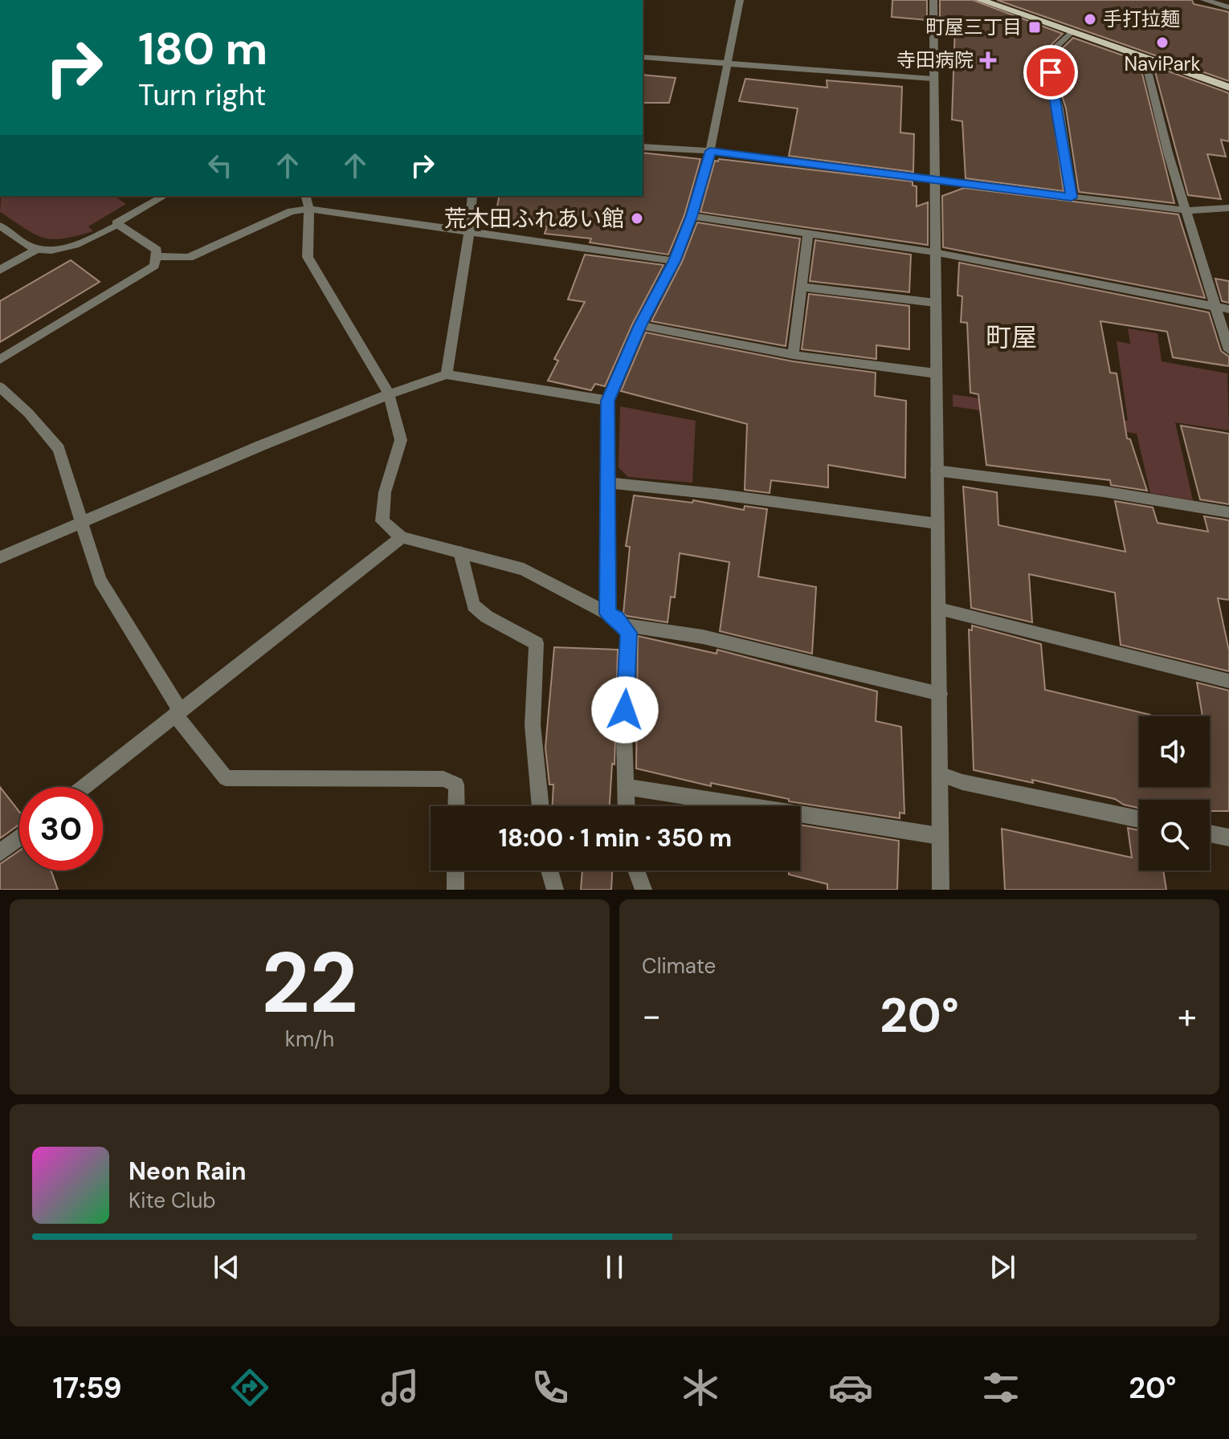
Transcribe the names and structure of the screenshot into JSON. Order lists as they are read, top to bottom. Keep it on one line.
{"districts":["町屋"],"places":{"other":["手打拉麺","NaviPark","荒木田ふれあい館"],"transit":["町屋三丁目"],"health":["寺田病院"]},"page":{"turn":["180 m","Turn right"],"limit":"30","trip":"18:00 · 1 min · 350 m","tile":[["22","km/h"],"Climate"],"heat":["−","20°","+"],"song":["Neon Rain","Kite Club"],"tabs":["17:59","20°"]}}
